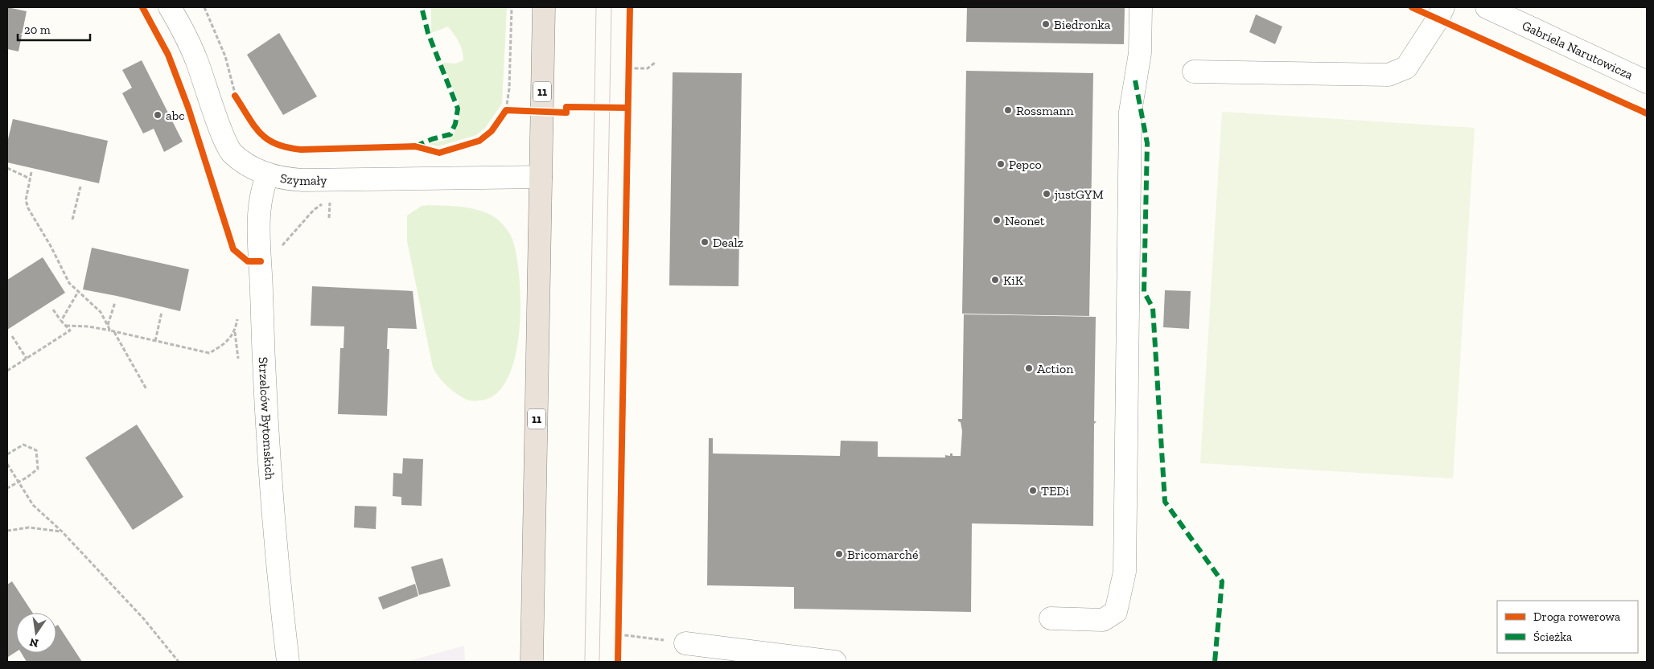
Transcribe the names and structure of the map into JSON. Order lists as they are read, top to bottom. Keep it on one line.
{"streets":{"highway":["11"],"street":["Gabriela Narutowicza","Szymały","Strzelców Bytomskich"]},"crossings":[["11","Szymały"],["Szymały","Strzelców Bytomskich"]],"places":["Biedronka","Rossmann","abc","Pepco","justGYM","Neonet","Dealz","KiK","Action","TEDi","Bricomarché"],"legend":["Droga rowerowa","Ścieżka"],"scale_bar":"20 m","north":"bottom"}
